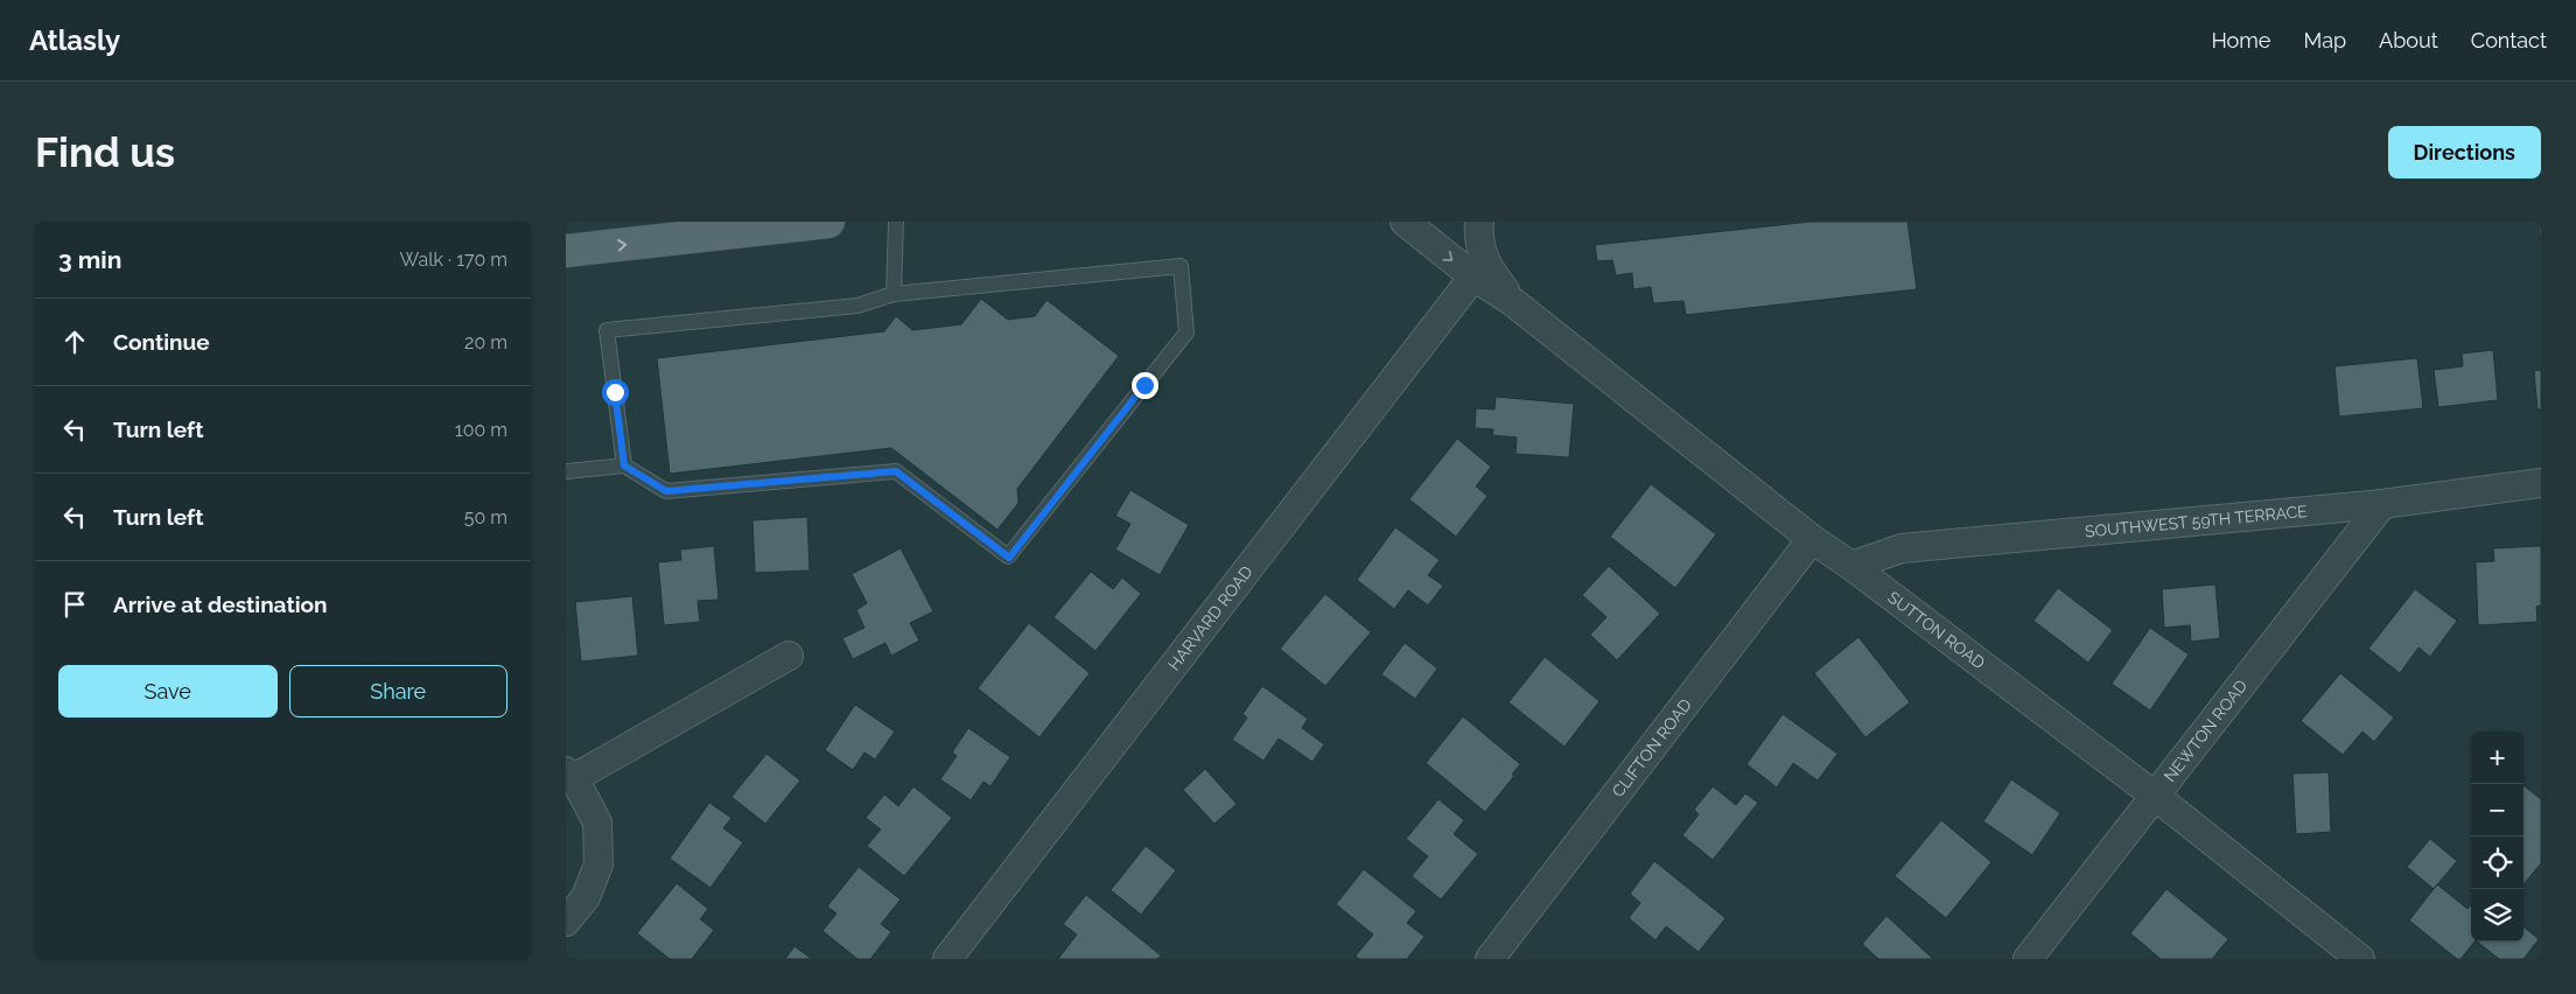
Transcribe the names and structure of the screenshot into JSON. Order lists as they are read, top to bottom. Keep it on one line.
{"streets":{"street":["SOUTHWEST 59TH TERRACE","HARVARD ROAD","SUTTON ROAD","NEWTON ROAD","CLIFTON ROAD"]},"crossings":[["SOUTHWEST 59TH TERRACE","SUTTON ROAD"],["SOUTHWEST 59TH TERRACE","NEWTON ROAD"],["HARVARD ROAD","SUTTON ROAD"],["SUTTON ROAD","NEWTON ROAD"],["SUTTON ROAD","CLIFTON ROAD"]],"page":{"header":"Atlasly","nav":["Home","Map","About","Contact"],"buttons":["Directions",["Save","Share"]],"title":"Find us","heading":["3 min","Walk · 170 m"],"list":[["Continue","20 m"],["Turn left","100 m"],["Turn left","50 m"],"Arrive at destination"],"map_buttons":["+","−"]}}
